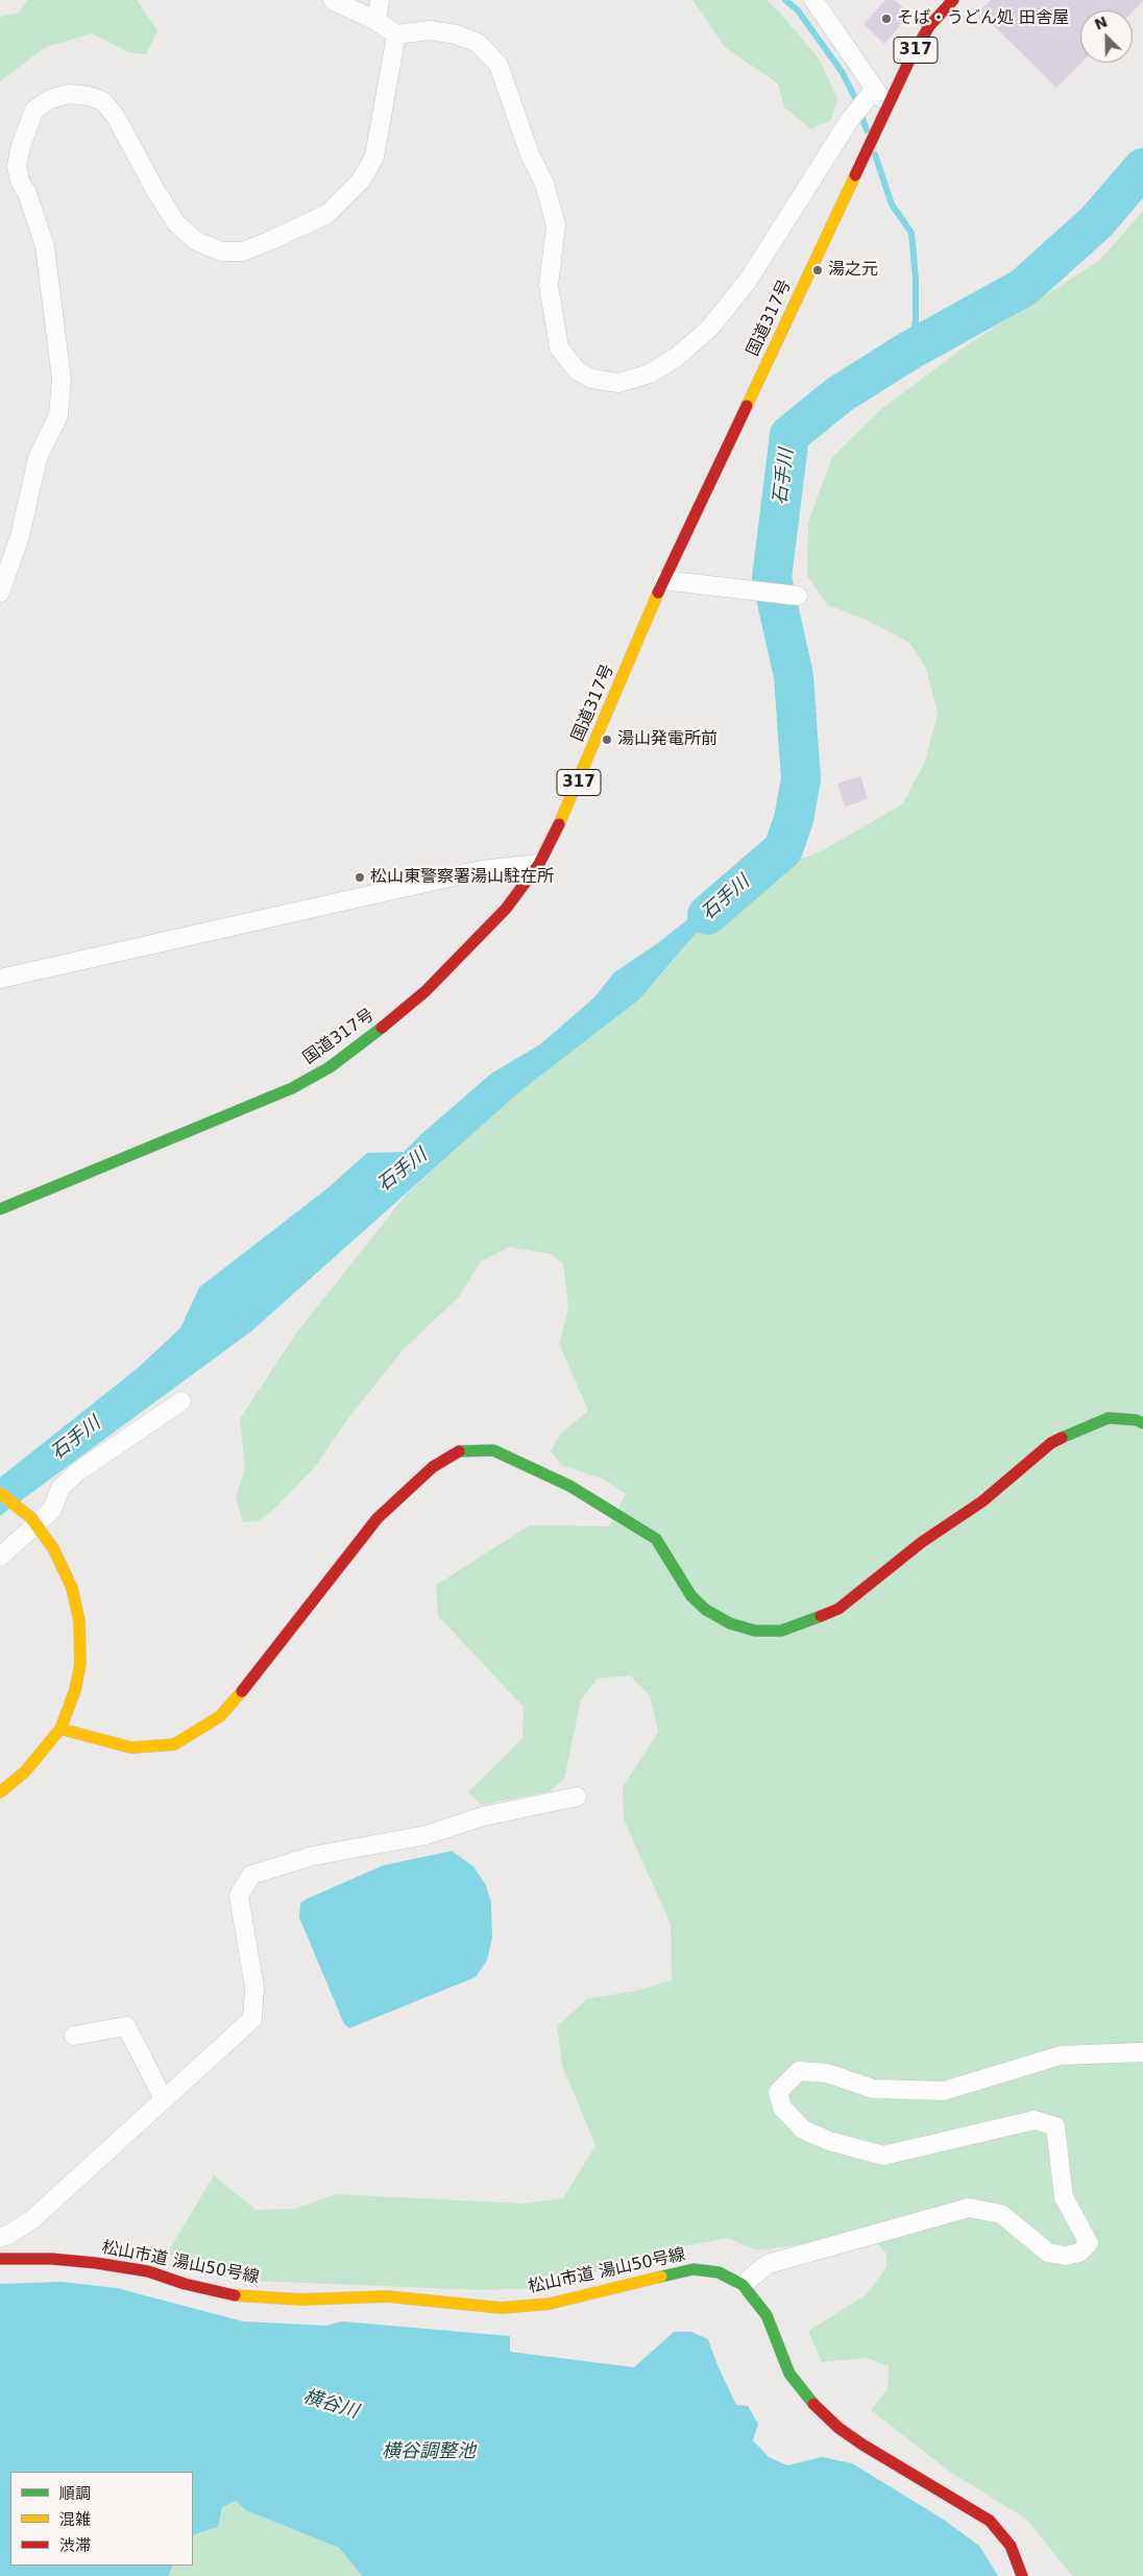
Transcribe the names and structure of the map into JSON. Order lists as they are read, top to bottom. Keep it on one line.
{"streets":{"main road":["317","国道317号","松山市道 湯山50号線"]},"water":["石手川","横谷川","横谷調整池"],"places":["そば・うどん処 田舎屋","湯之元","湯山発電所前","松山東警察署湯山駐在所"],"legend":["順調","混雑","渋滞"],"north":"top left"}
